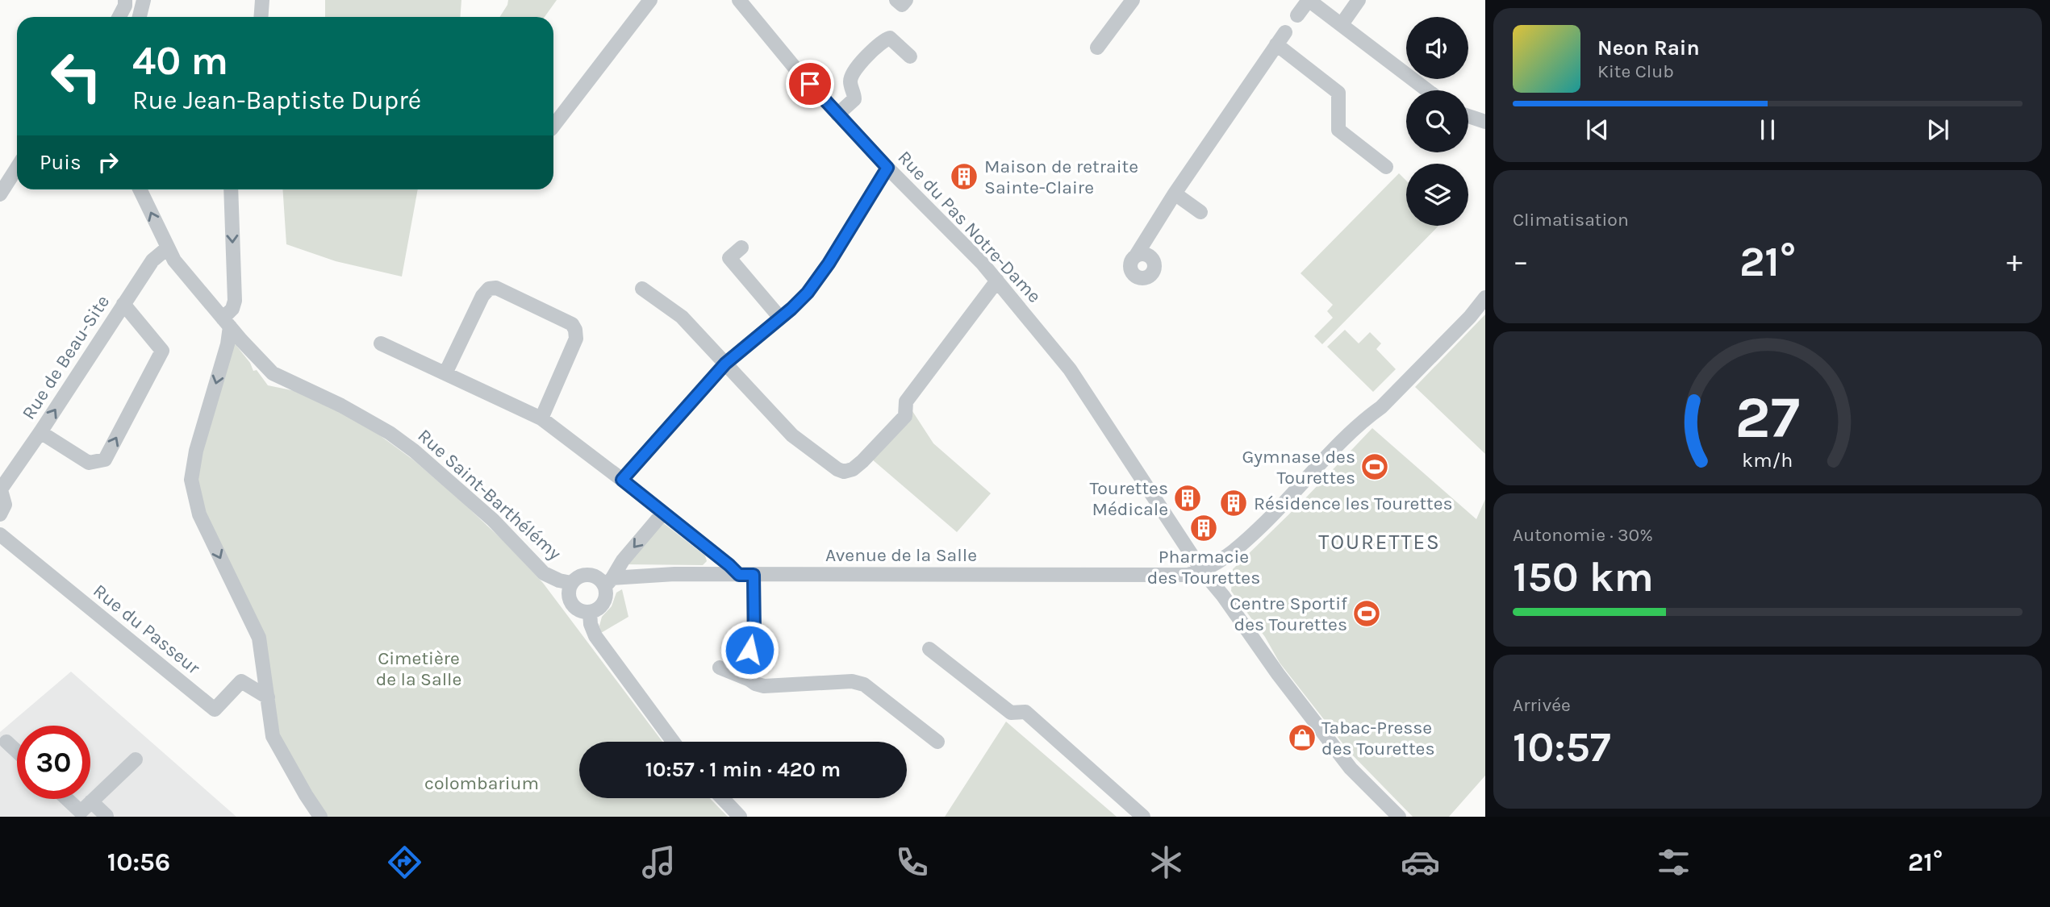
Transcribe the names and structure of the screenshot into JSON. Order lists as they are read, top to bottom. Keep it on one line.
{"streets":{"street":["Rue du Pas Notre-Dame","Rue de Beau-Site","Rue Saint-Barthélémy","Avenue de la Salle","Rue du Passeur"]},"crossings":[["Rue du Pas Notre-Dame","Avenue de la Salle"],["Rue de Beau-Site","Rue Saint-Barthélémy"],["Rue Saint-Barthélémy","Avenue de la Salle"]],"one_way":["Rue de Beau-Site"],"districts":["TOURETTES"],"parks":["Cimetière de la Salle","colombarium"],"places":{"building":["Maison de retraite Sainte-Claire","Tourettes Médicale","Résidence les Tourettes","Pharmacie des Tourettes"],"sports":["Gymnase des Tourettes","Centre Sportif des Tourettes"],"shop":["Tabac-Presse des Tourettes"]},"page":{"turn":["40 m","Rue Jean-Baptiste Dupré"],"song":["Neon Rain","Kite Club"],"then":"Puis","tile":["Climatisation",["Autonomie · 30%","150 km"],["Arrivée","10:57"]],"heat":["−","21°","+"],"limit":"30","trip":"10:57 · 1 min · 420 m","tabs":["10:56","21°"],"gauge":["27","km/h"]}}
